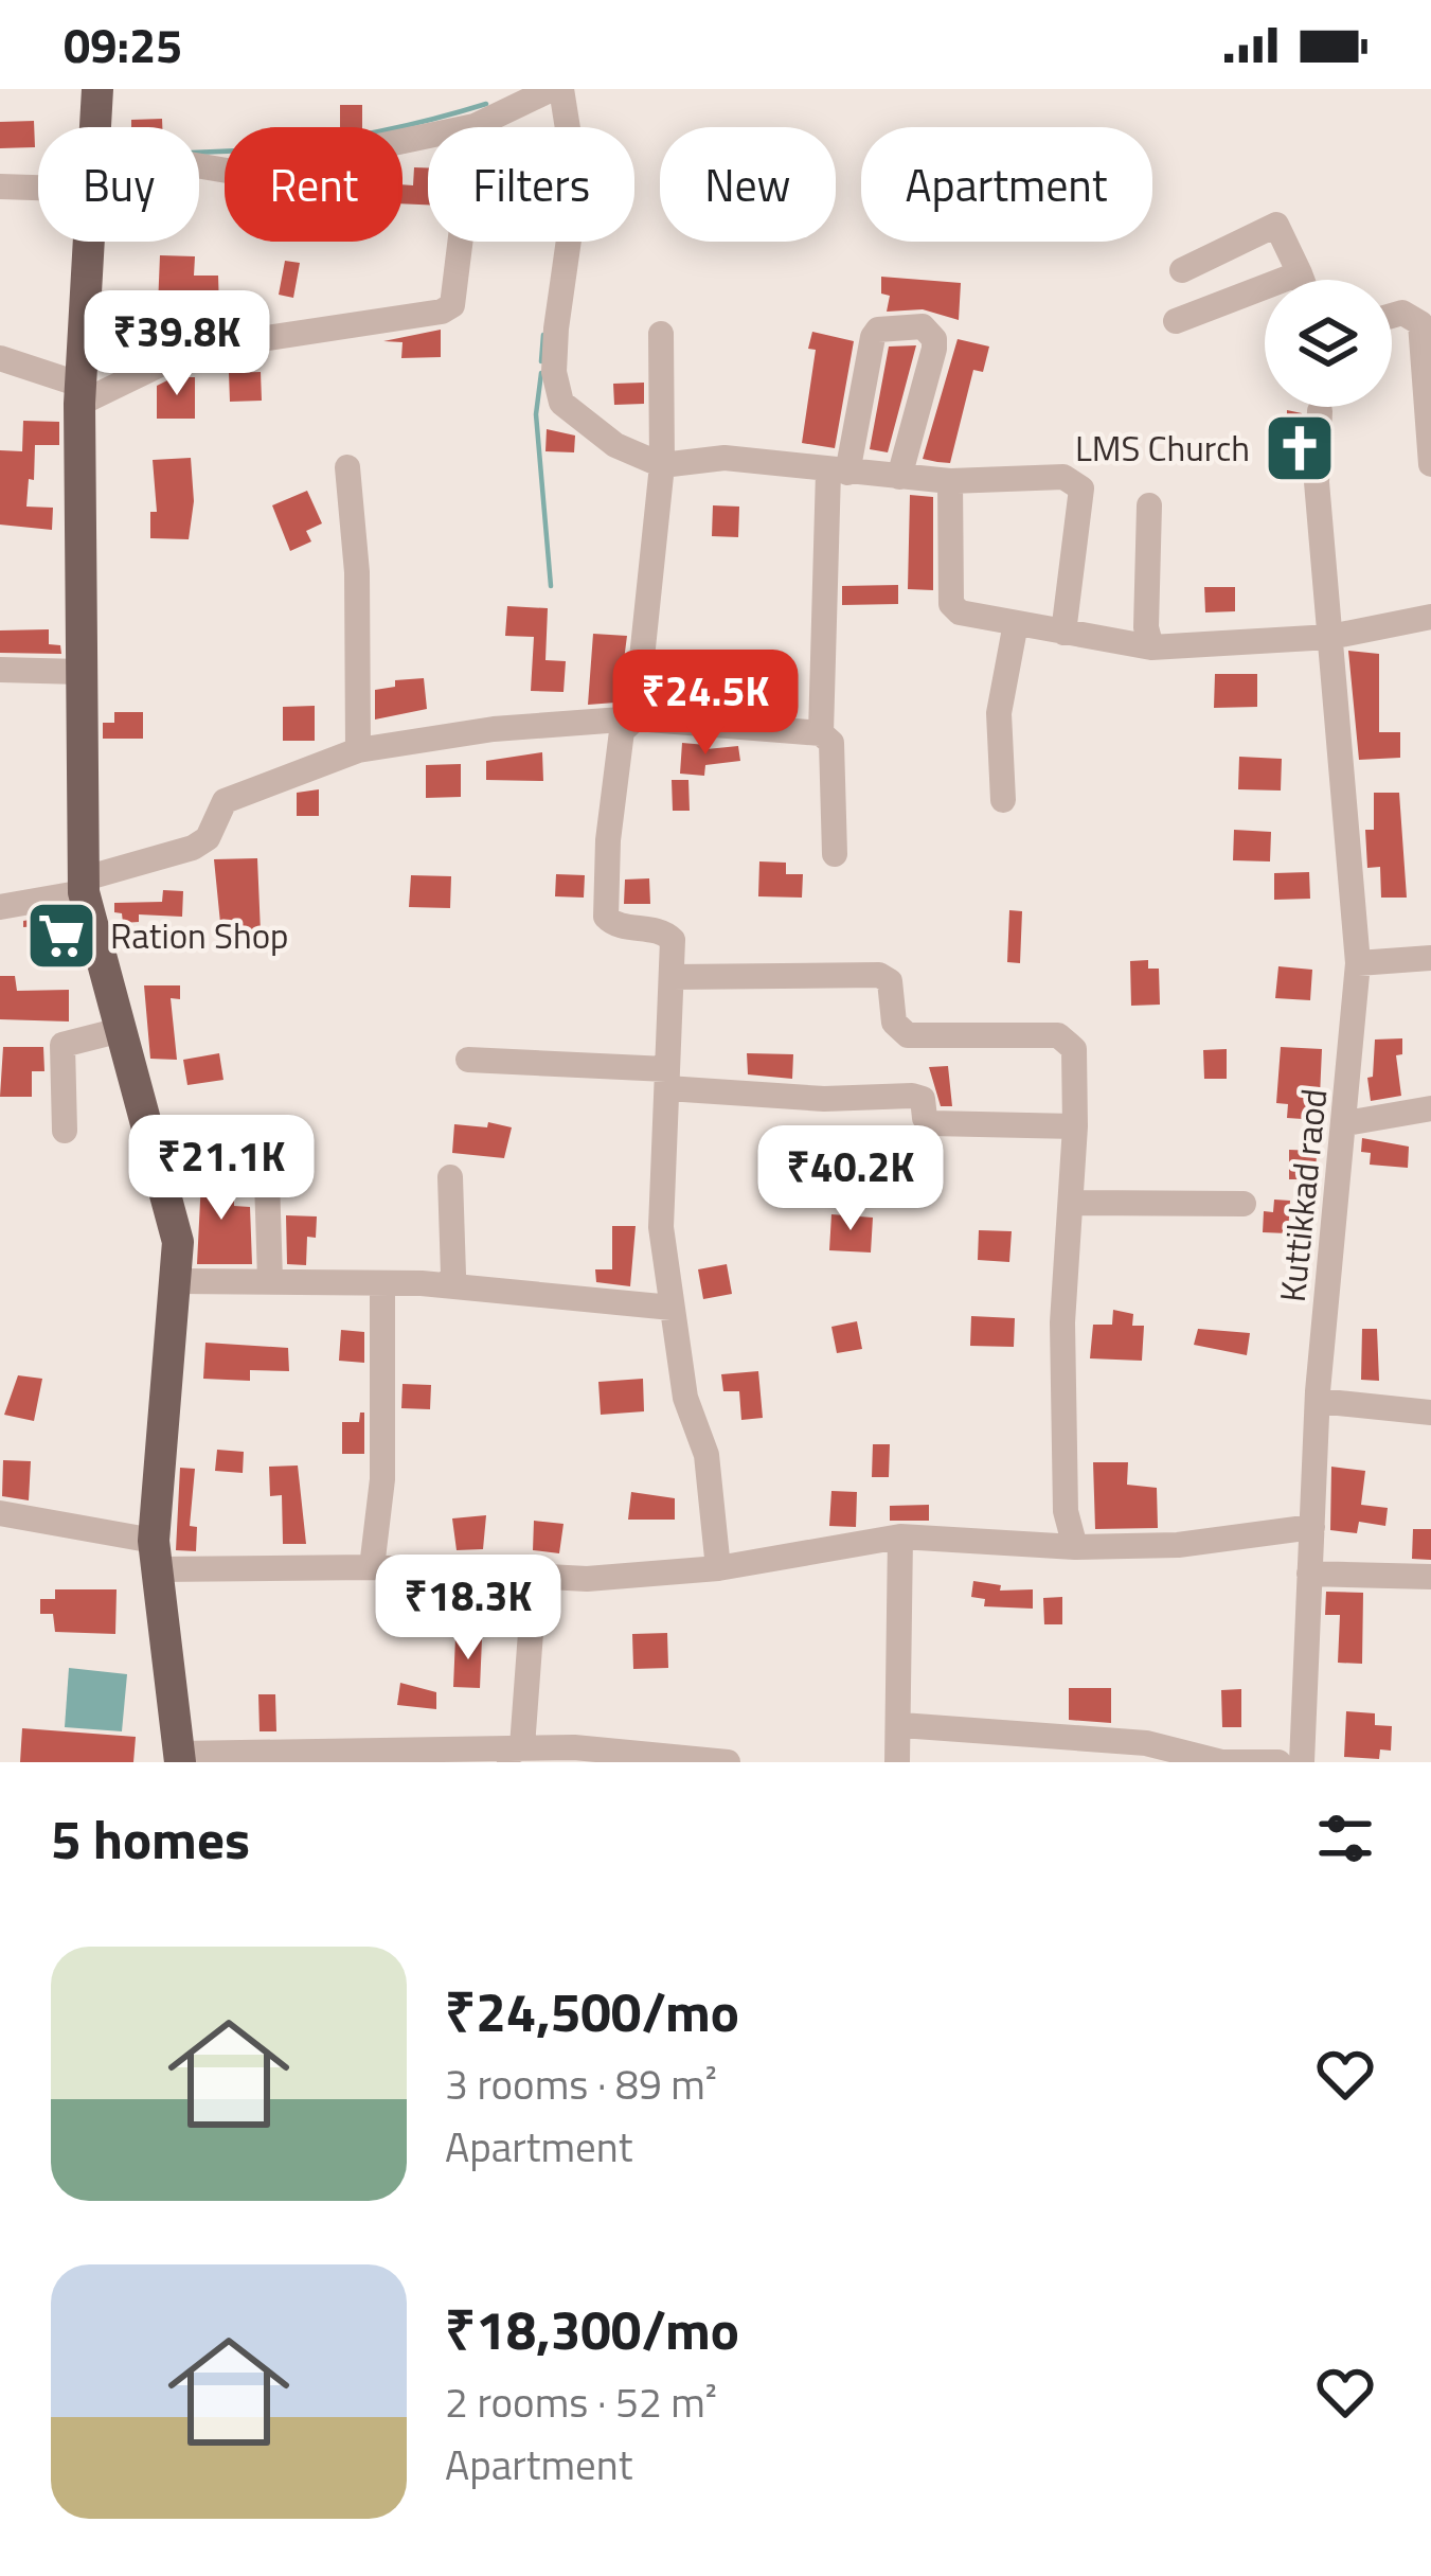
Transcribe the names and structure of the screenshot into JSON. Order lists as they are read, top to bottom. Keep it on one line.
{"streets":{"street":["Kuttikkad raod"]},"places":{"church":["LMS Church"],"supermarket":["Ration Shop"]},"page":{"status":"09:25","chip":["Buy","Rent","Filters","New","Apartment"],"price":["₹39.8K","₹24.5K","₹21.1K","₹40.2K","₹18.3K"],"heading":"5 homes","list":[{"name":"₹24,500/mo","note":"3 rooms · 89 m² · Apartment"},{"name":"₹18,300/mo","note":"2 rooms · 52 m² · Apartment"}]}}
